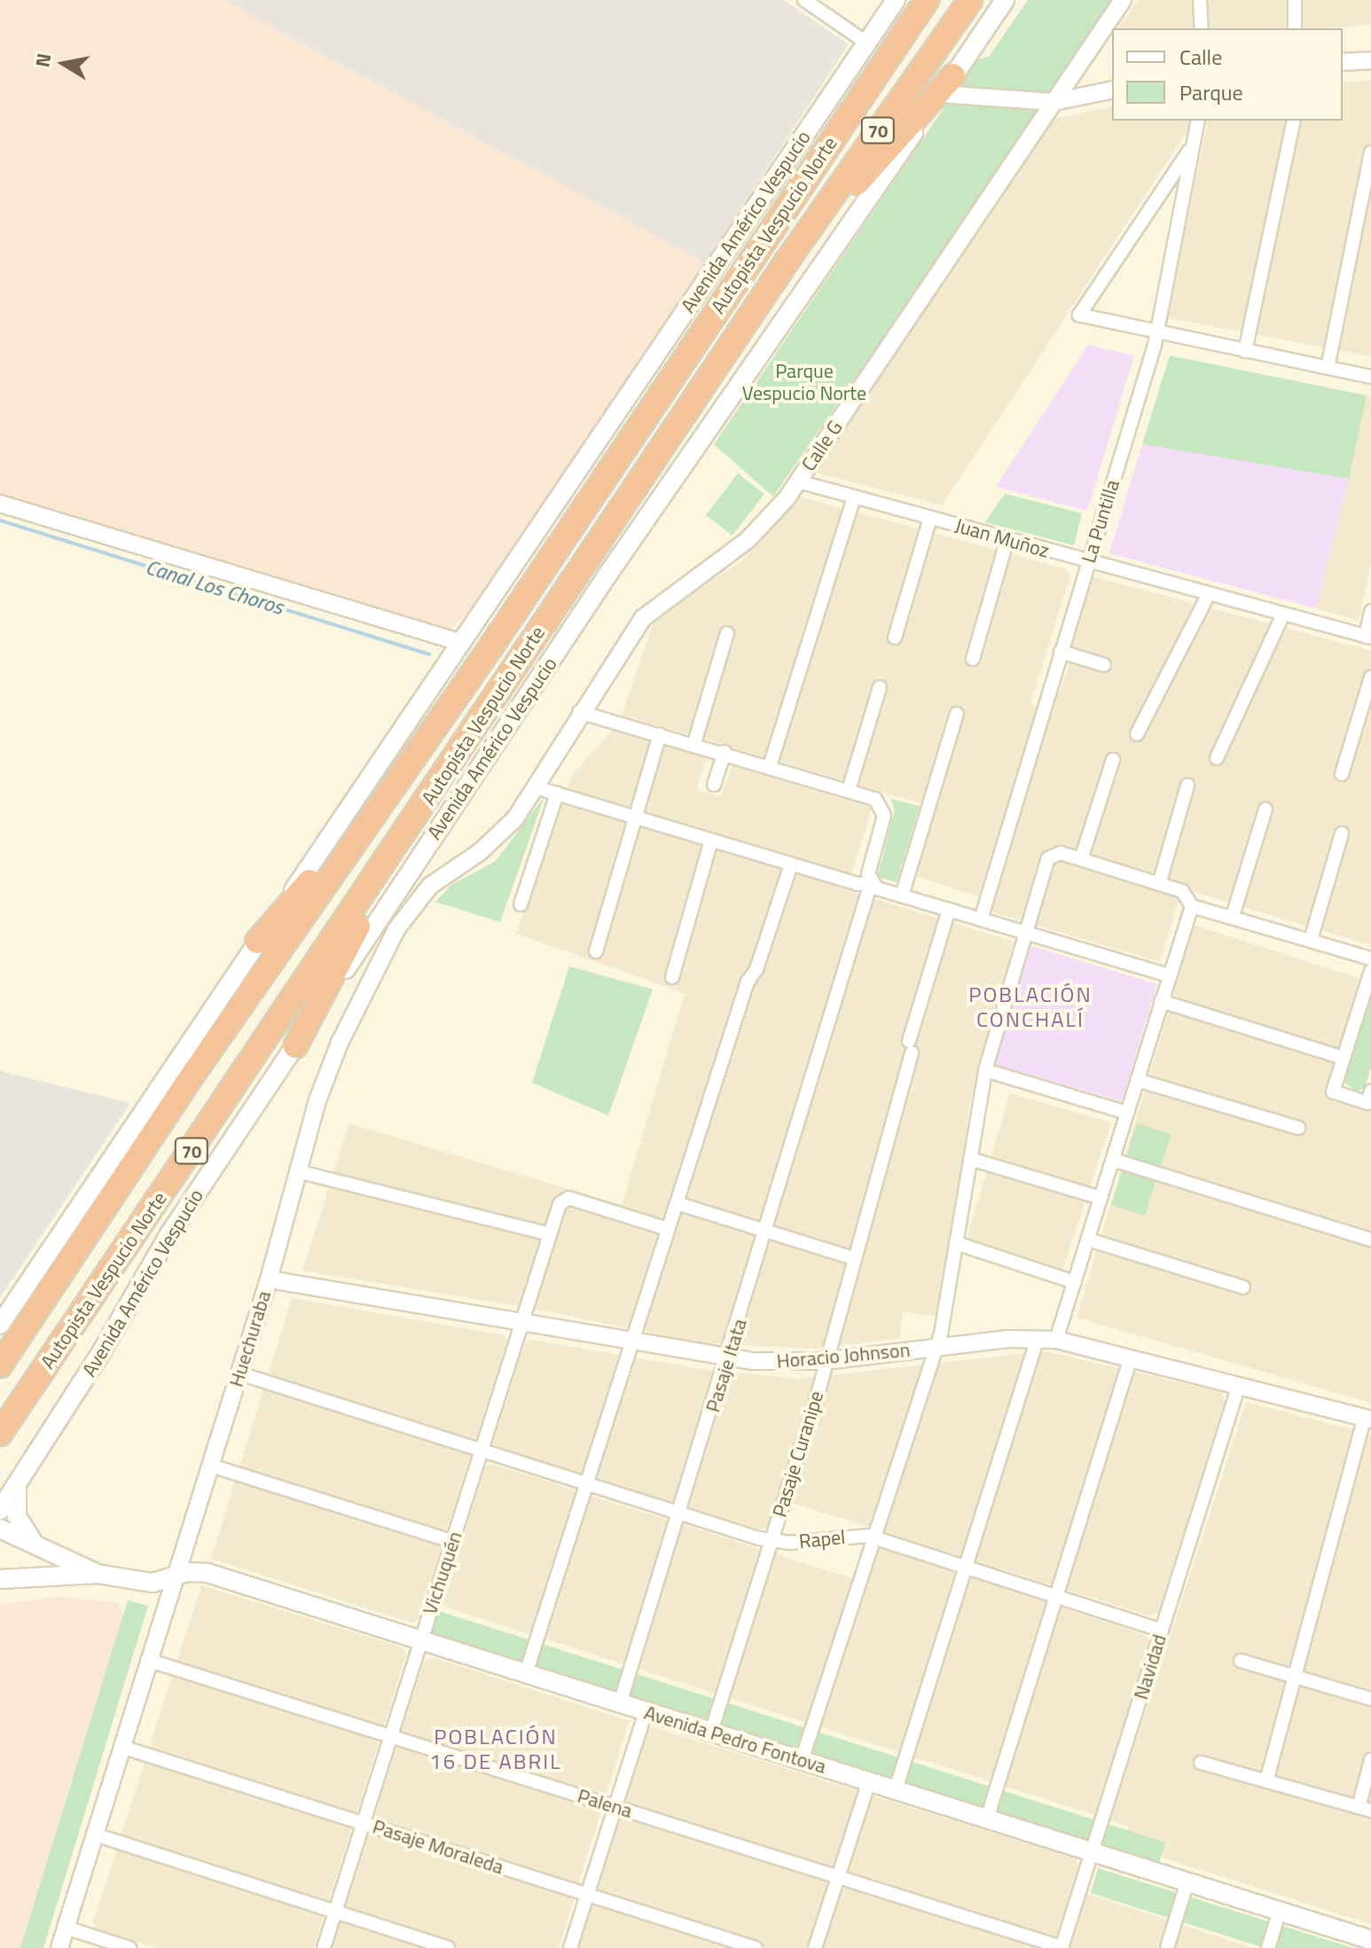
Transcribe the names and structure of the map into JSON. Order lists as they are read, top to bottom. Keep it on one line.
{"streets":{"highway":["70","Autopista Vespucio Norte"],"main road":["Avenida Américo Vespucio","Avenida Pedro Fontova"],"street":["Calle G","La Puntilla","Juan Muñoz","Huechuraba","Horacio Johnson","Pasaje Itata","Pasaje Curanipe","Rapel","Vichuquén","Navidad","Palena","Pasaje Moraleda"]},"crossings":[["Calle G","Juan Muñoz"],["Calle G","Huechuraba"],["Calle G","Pasaje Itata"],["La Puntilla","Juan Muñoz"],["Huechuraba","Horacio Johnson"],["Huechuraba","Rapel"],["Huechuraba","Avenida Pedro Fontova"],["Huechuraba","Palena"],["Huechuraba","Pasaje Moraleda"],["Horacio Johnson","Pasaje Itata"],["Horacio Johnson","Pasaje Curanipe"],["Horacio Johnson","Vichuquén"],["Horacio Johnson","Navidad"],["Pasaje Itata","Rapel"],["Pasaje Itata","Avenida Pedro Fontova"],["Pasaje Curanipe","Rapel"],["Pasaje Curanipe","Avenida Pedro Fontova"],["Rapel","Vichuquén"],["Rapel","Navidad"],["Vichuquén","Avenida Pedro Fontova"],["Vichuquén","Palena"],["Vichuquén","Pasaje Moraleda"],["Navidad","Avenida Pedro Fontova"],["Navidad","Palena"]],"districts":["POBLACIÓN CONCHALÍ","POBLACIÓN 16 DE ABRIL"],"water":["Canal Los Choros"],"parks":["Parque Vespucio Norte"],"legend":["Calle","Parque"],"north":"left"}
